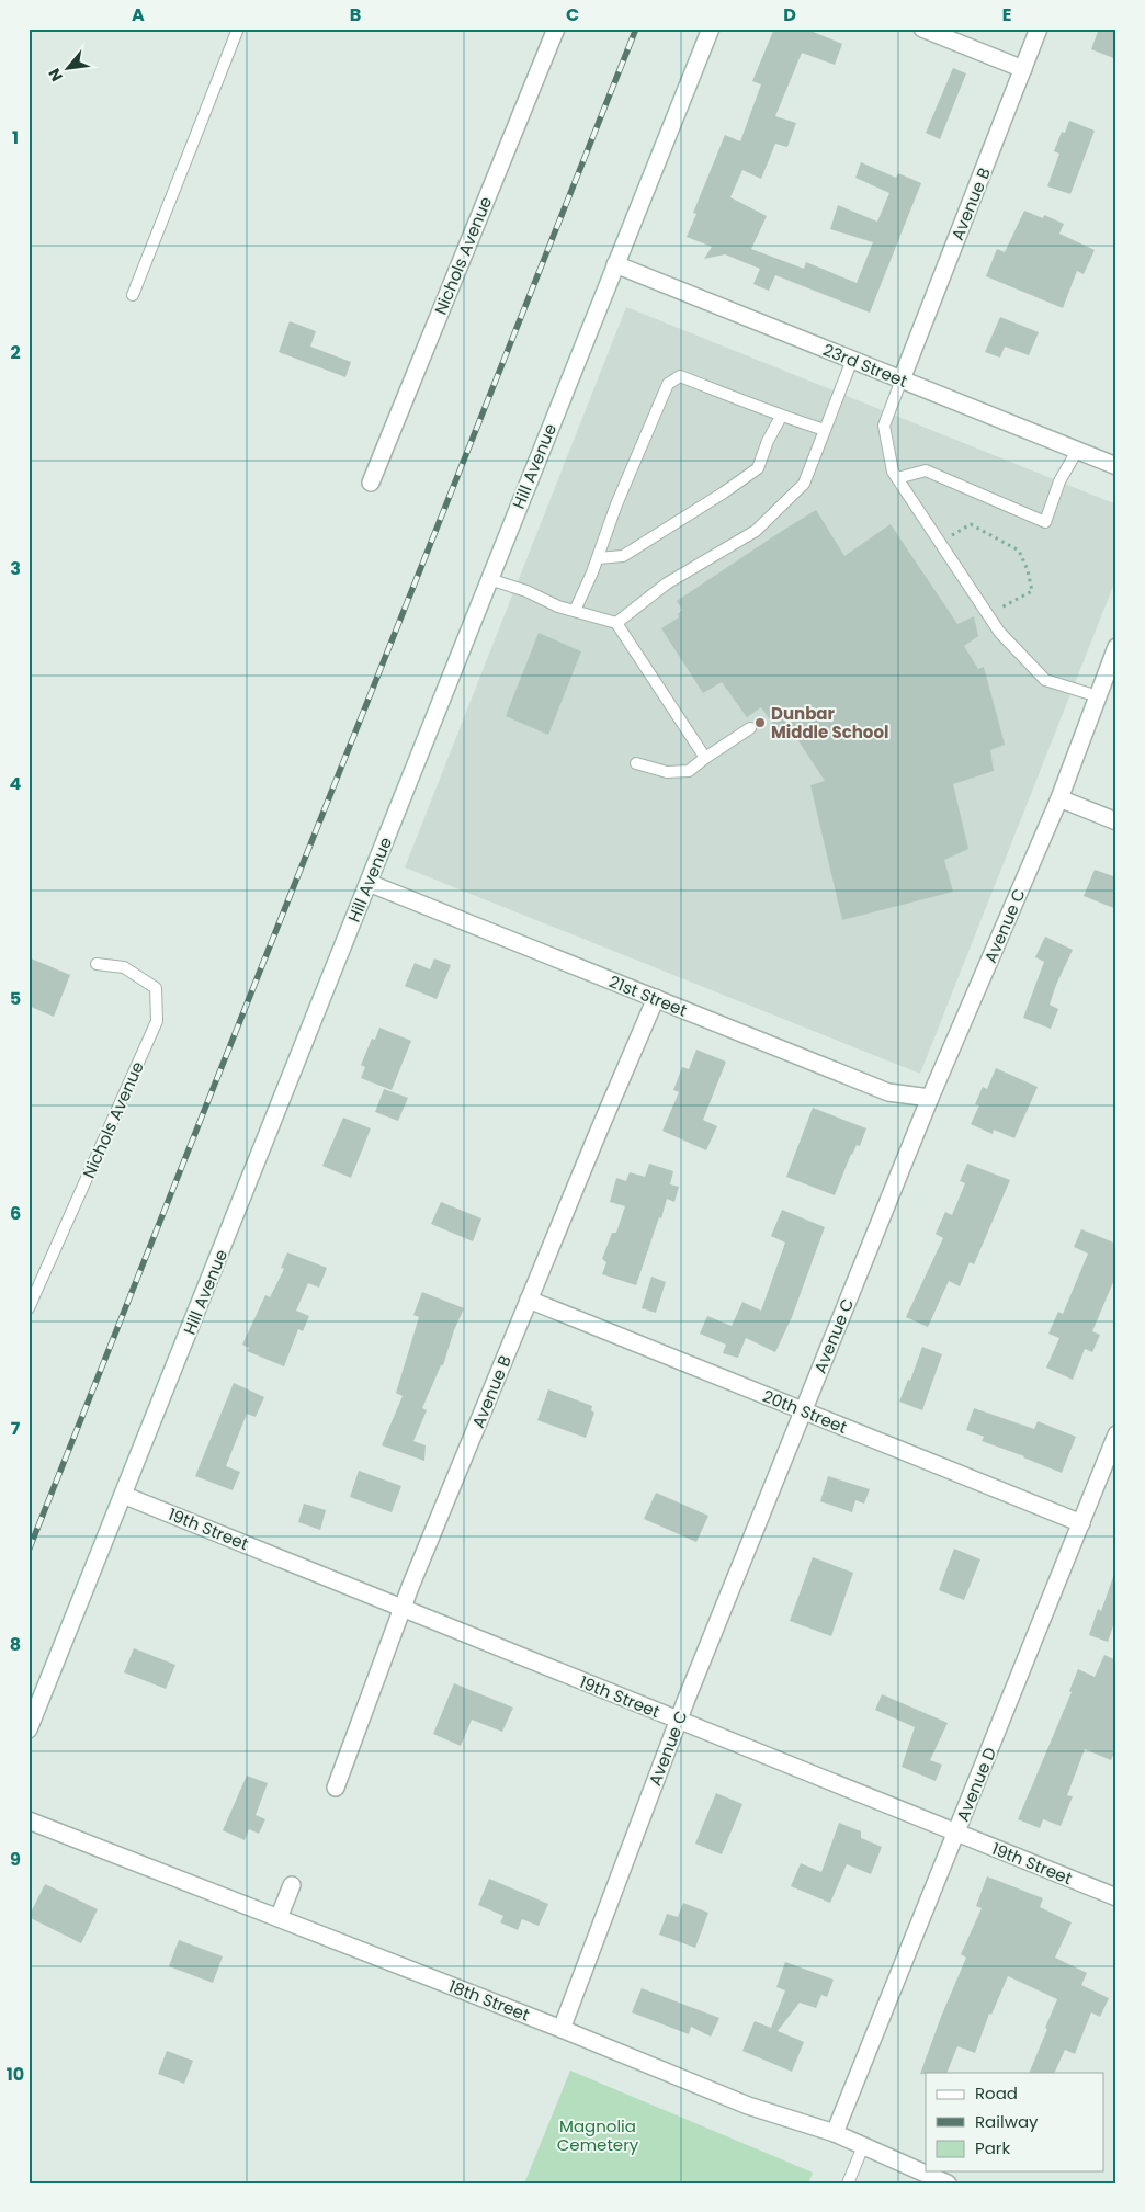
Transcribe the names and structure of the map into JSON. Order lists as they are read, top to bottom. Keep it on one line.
{"streets":{"street":["Avenue B","Nichols Avenue","23rd Street","Hill Avenue","Avenue C","21st Street","20th Street","19th Street","Avenue D","18th Street"]},"crossings":[["Avenue B","23rd Street"],["Avenue B","21st Street"],["Avenue B","20th Street"],["Avenue B","19th Street"],["23rd Street","Hill Avenue"],["Hill Avenue","21st Street"],["Hill Avenue","19th Street"],["Avenue C","21st Street"],["Avenue C","20th Street"],["Avenue C","19th Street"],["Avenue C","18th Street"],["20th Street","Avenue D"],["19th Street","Avenue D"],["Avenue D","18th Street"]],"parks":["Magnolia Cemetery"],"places":["Dunbar Middle School"],"legend":["Road","Railway","Park"],"north":"bottom left","grid":{"columns":["A","B","C","D","E"],"rows":["1","2","3","4","5","6","7","8","9","10"]}}
